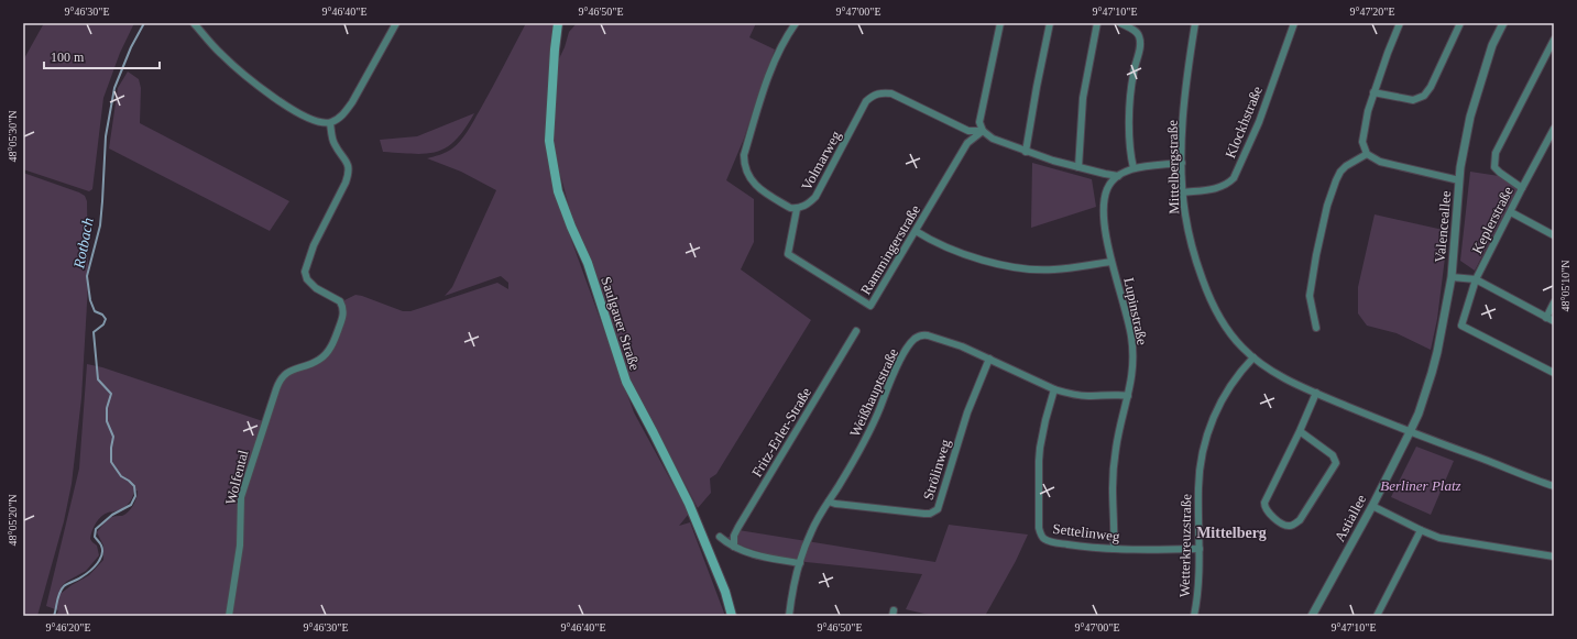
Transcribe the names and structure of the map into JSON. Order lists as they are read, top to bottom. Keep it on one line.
{"streets":{"main road":["Saulgauer Straße"],"street":["Klockhstraße","Volmarweg","Mittelbergstraße","Keplerstraße","Valenceallee","Rammingerstraße","Lupinstraße","Weißhauptstraße","Fritz-Erler-Straße","Strölinweg","Wolfental","Astiallee","Settelinweg","Wetterkreuzstraße"]},"crossings":[["Klockhstraße","Mittelbergstraße"],["Volmarweg","Rammingerstraße"],["Mittelbergstraße","Valenceallee"],["Mittelbergstraße","Lupinstraße"],["Mittelbergstraße","Astiallee"],["Mittelbergstraße","Wetterkreuzstraße"],["Valenceallee","Astiallee"],["Lupinstraße","Weißhauptstraße"],["Lupinstraße","Settelinweg"],["Weißhauptstraße","Strölinweg"],["Weißhauptstraße","Settelinweg"],["Settelinweg","Wetterkreuzstraße"]],"districts":["Mittelberg"],"water":["Rotbach"],"parks":["Berliner Platz"],"scale_bar":"100 m","coordinates":["9°46'30\"E","9°46'40\"E","9°46'50\"E","9°47'00\"E","9°47'10\"E","9°47'20\"E","48°05'30\"N","48°05'10\"N","48°05'20\"N","9°46'20\"E"]}
